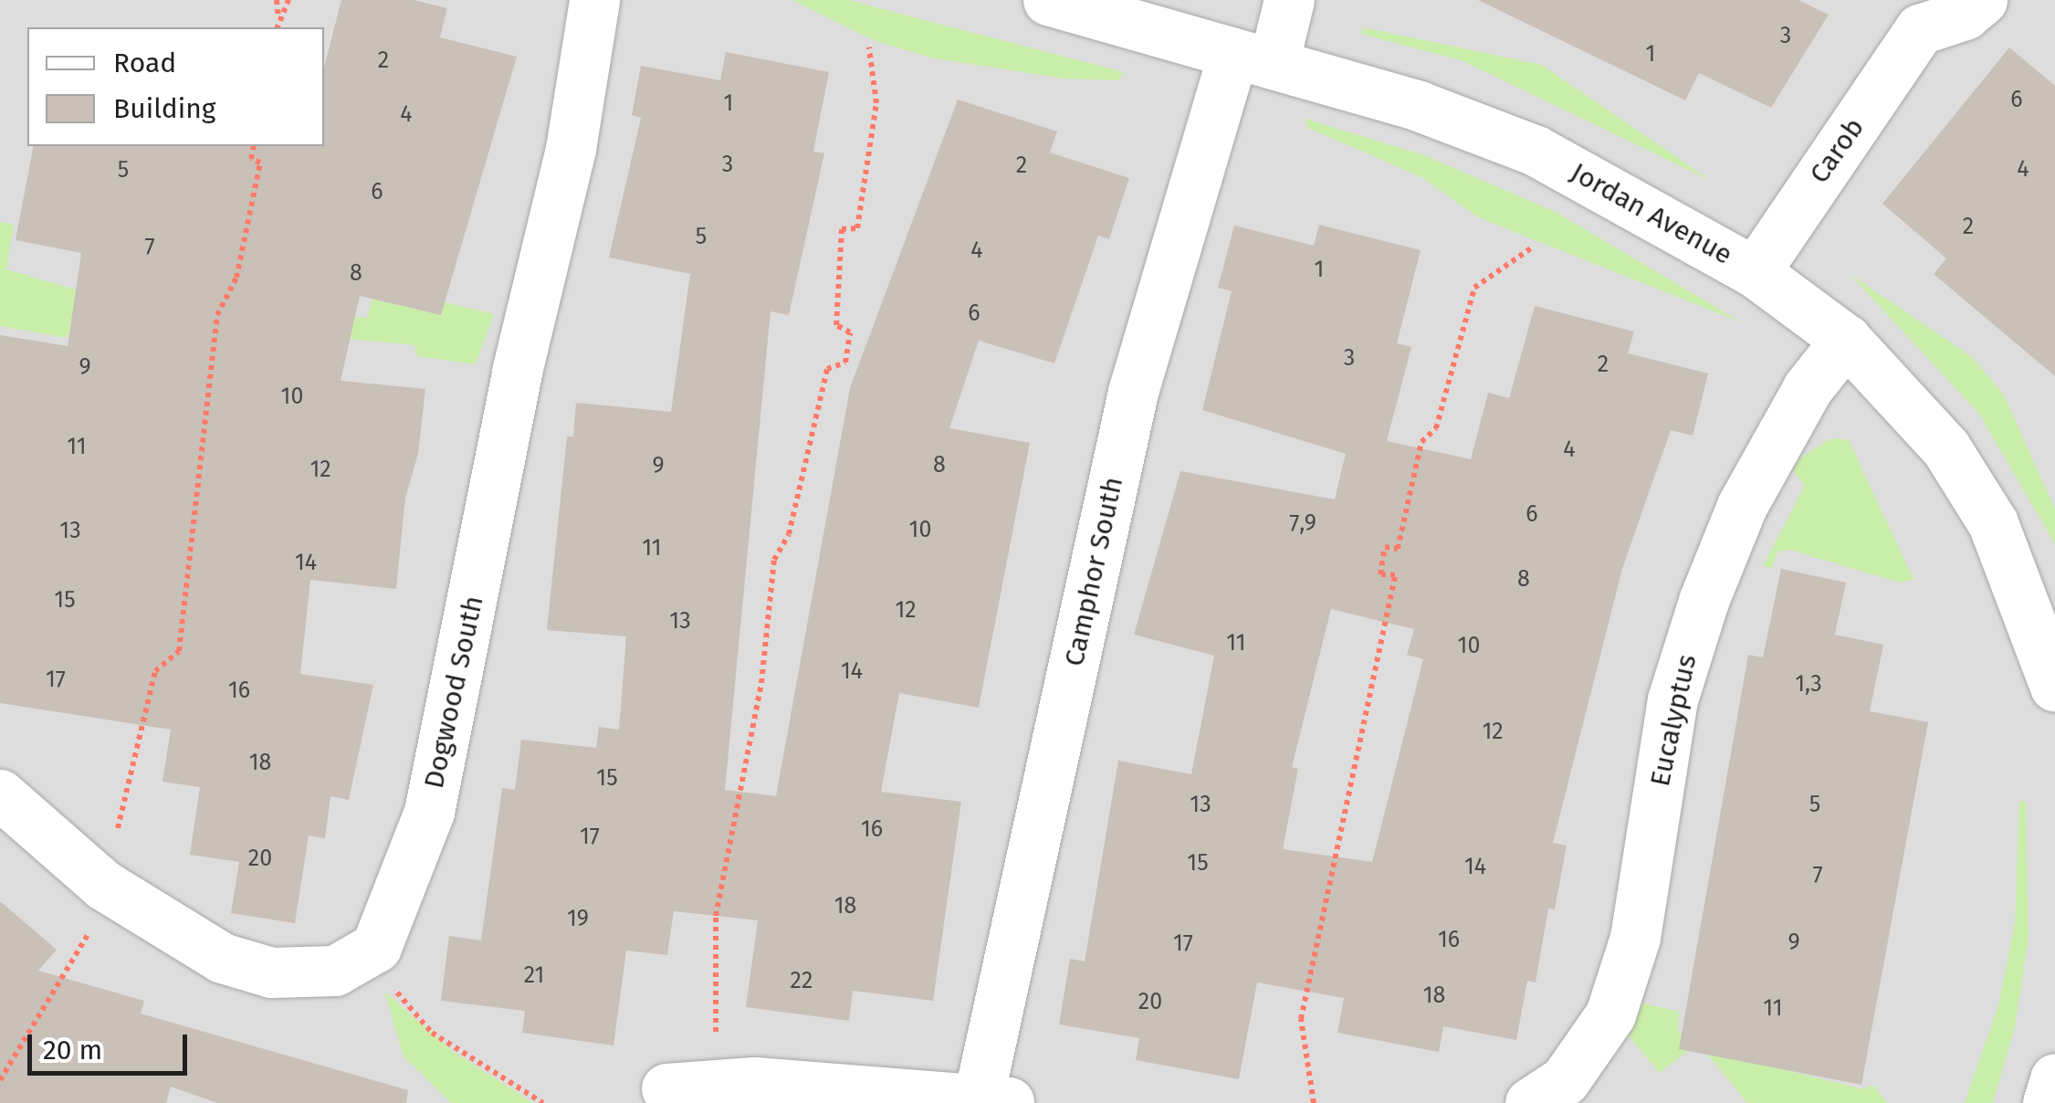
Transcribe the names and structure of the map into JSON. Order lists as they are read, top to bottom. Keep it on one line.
{"streets":{"street":["Carob","Jordan Avenue","Camphor South","Dogwood South","Eucalyptus"]},"crossings":[["Carob","Jordan Avenue"],["Jordan Avenue","Camphor South"],["Jordan Avenue","Eucalyptus"]],"house_numbers":["3","1","2","6","1","4","3","2","4","5","6","2","5","7","4","1","8","6","3","2","9","10","11","4","8","9","12","6","7,9","10","13","11","14","8","15","12","13","11","10","14","17","1,3","16","12","18","15","13","5","16","17","20","15","14","7","18","19","16","9","17","21","22","18","20","11"],"legend":["Road","Building"],"scale_bar":"20 m"}
